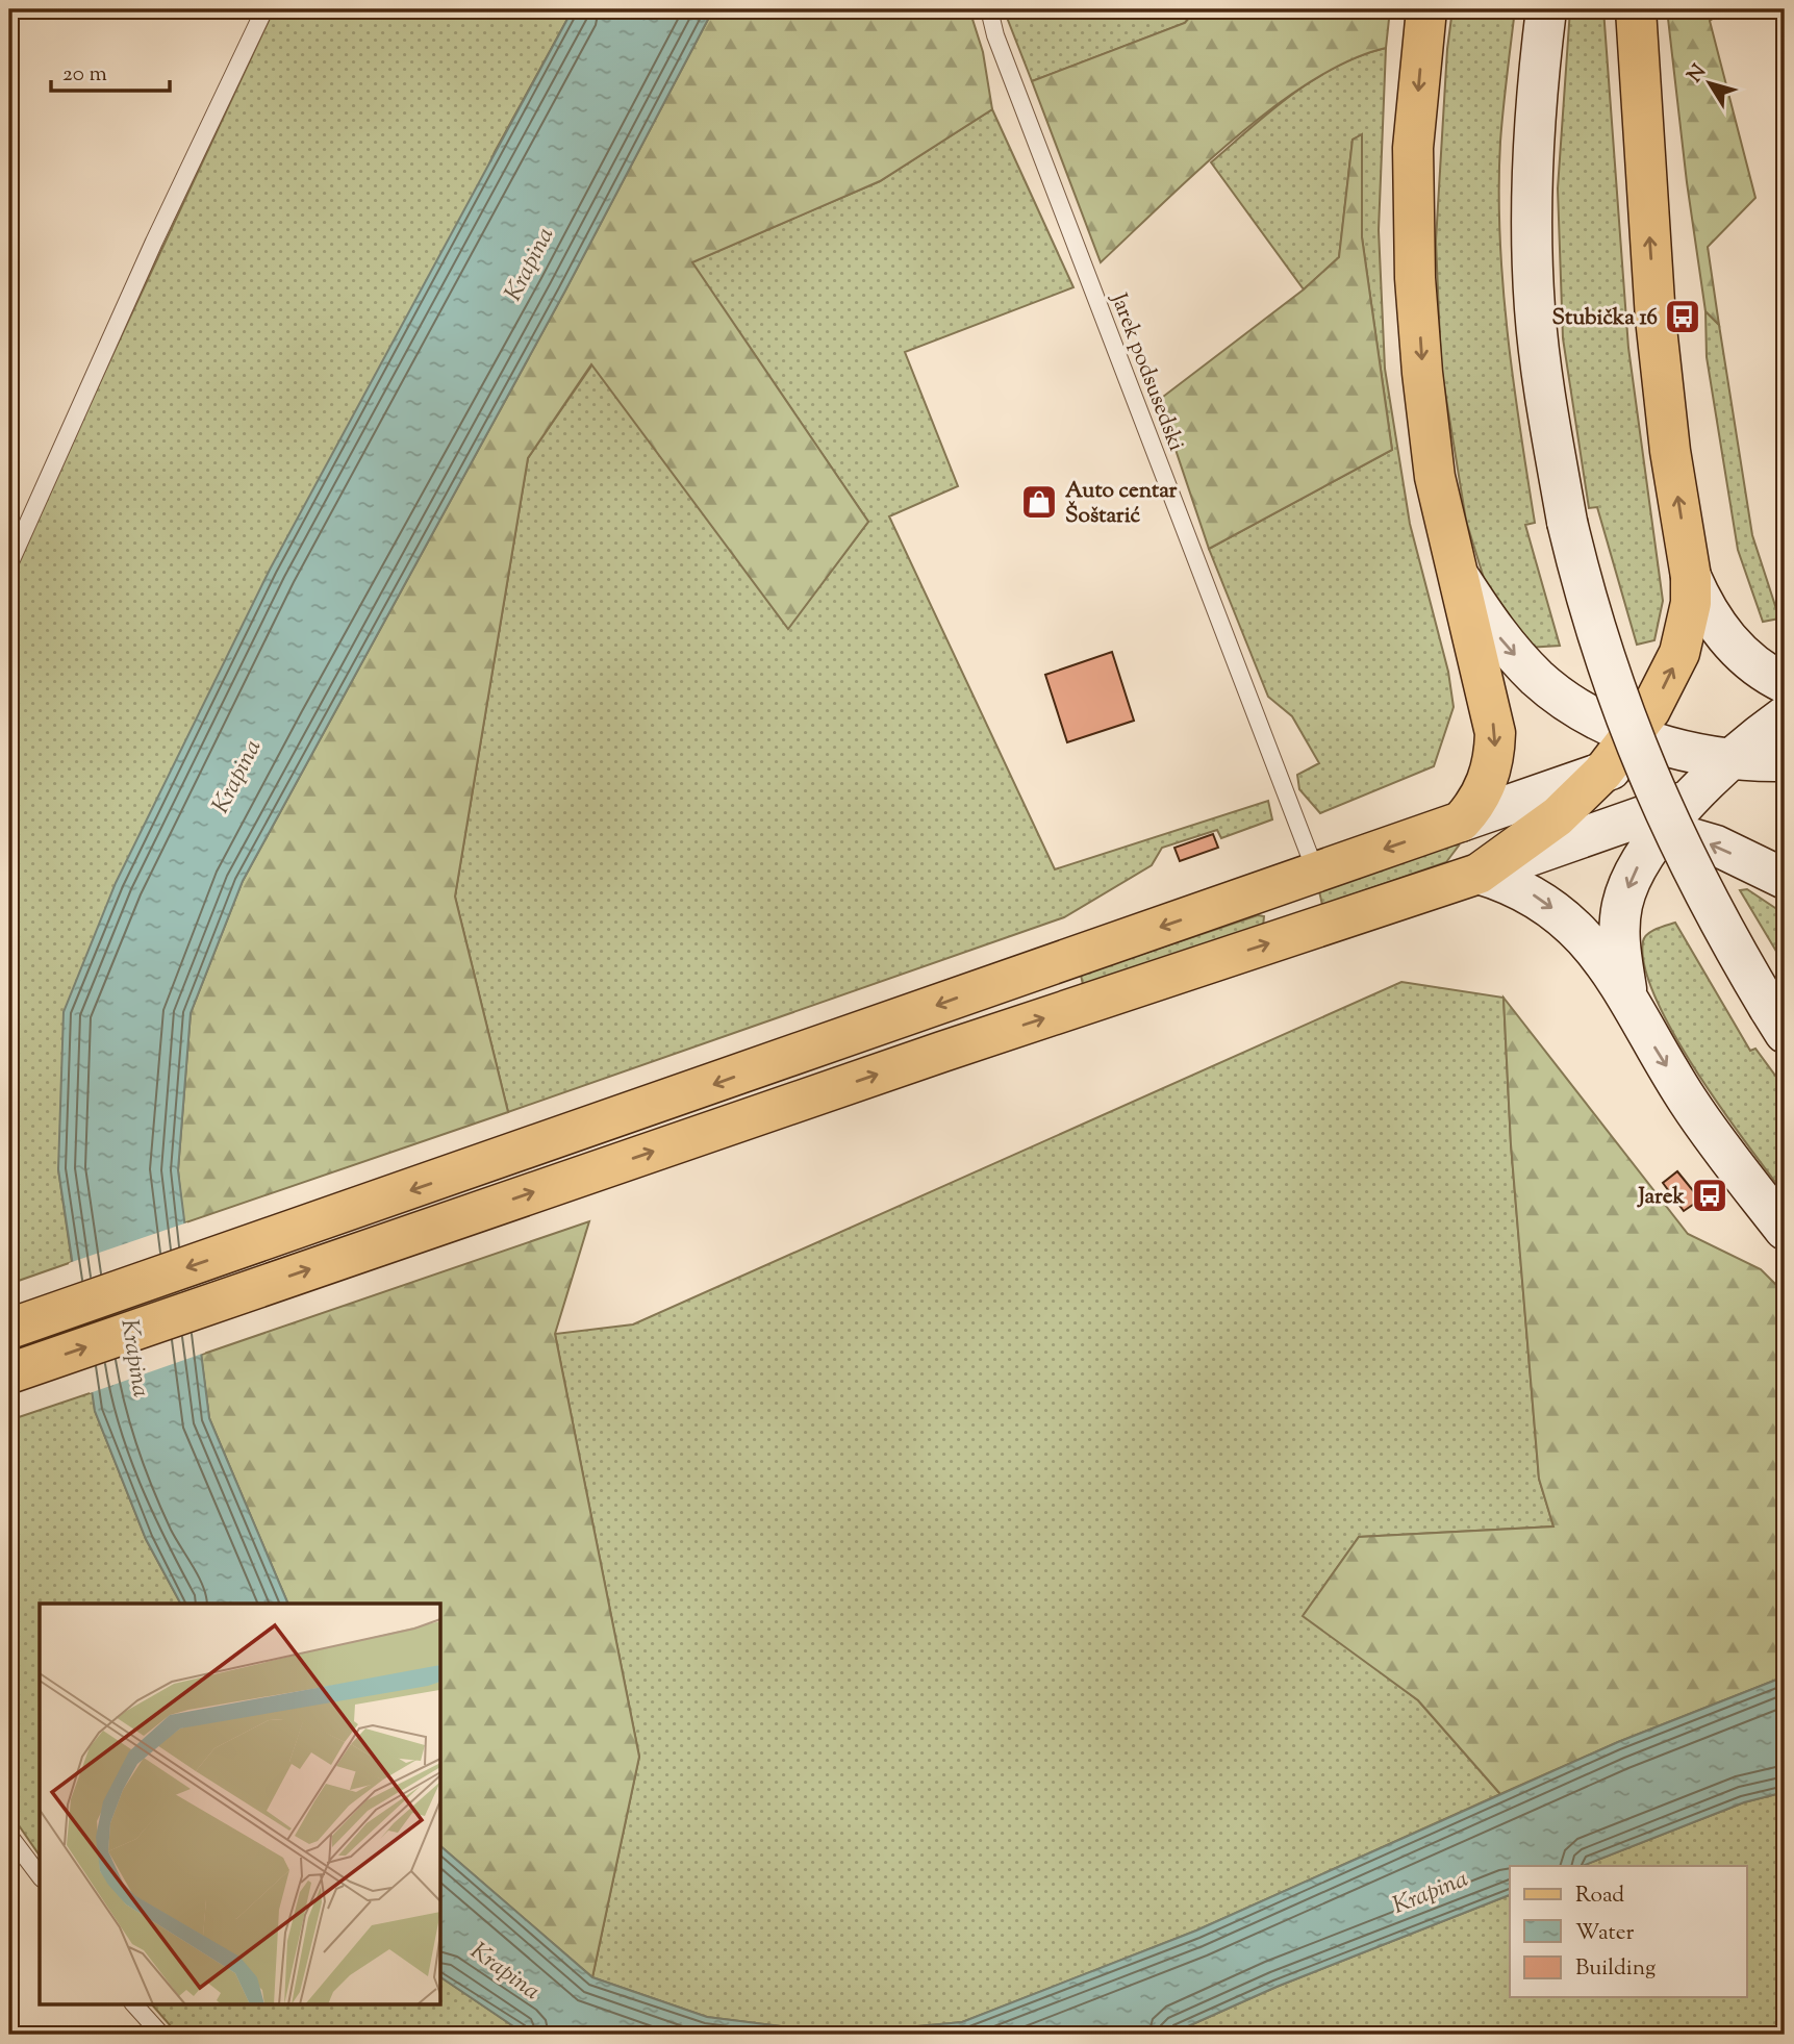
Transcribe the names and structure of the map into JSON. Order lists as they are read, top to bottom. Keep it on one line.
{"streets":{"lane":["Jarek podsusedski"]},"water":["Krapina"],"places":{"bus stop":["Stubička 16","Jarek"],"shop":["Auto centar Šoštarić"]},"legend":["Road","Water","Building"],"scale_bar":"20 m","north":"top left"}
